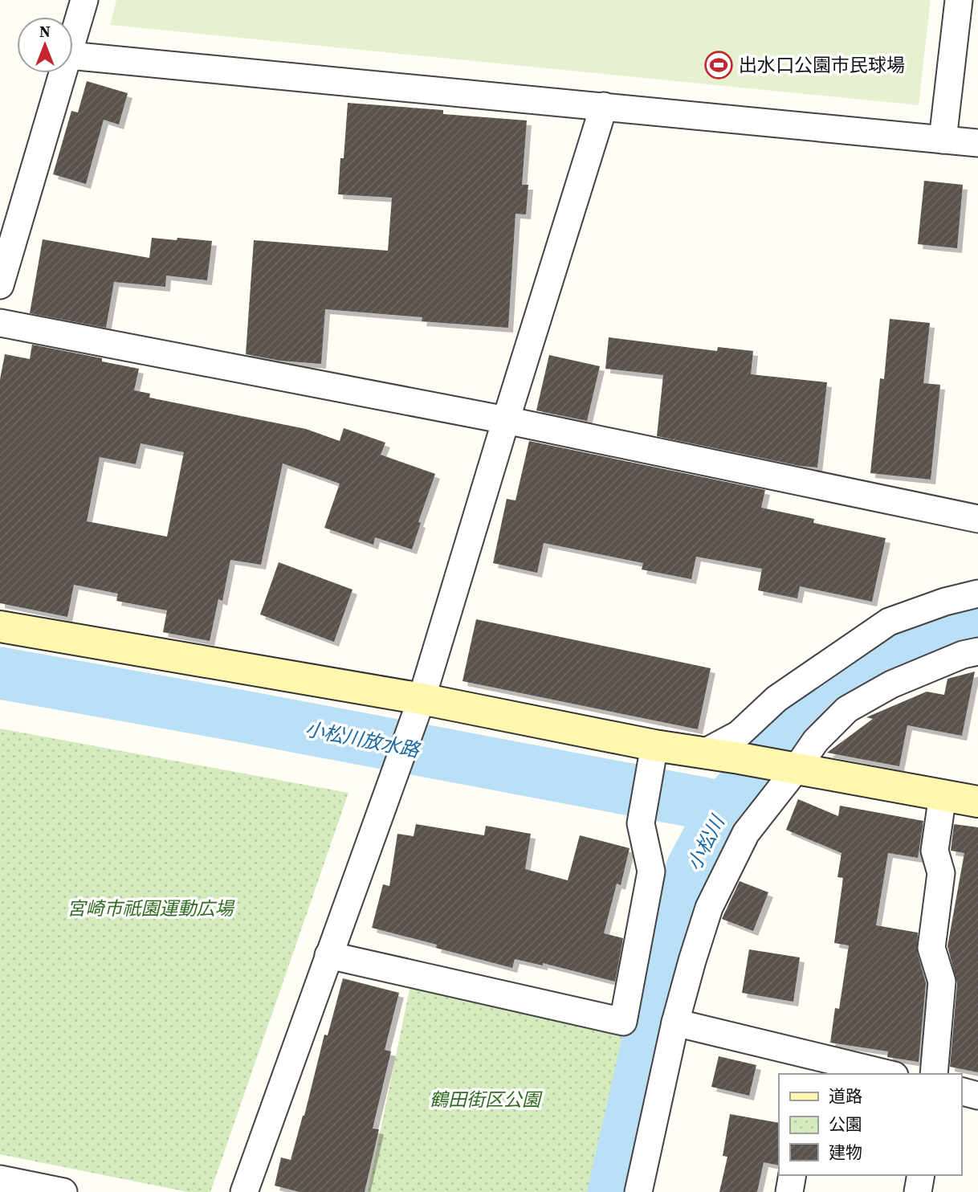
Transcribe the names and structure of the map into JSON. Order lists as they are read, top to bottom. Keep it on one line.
{"water":["小松川放水路","小松川"],"parks":["宮崎市祇園運動広場","鶴田街区公園"],"places":{"sports":["出水口公園市民球場"]},"legend":["道路","公園","建物"],"north":"top"}
